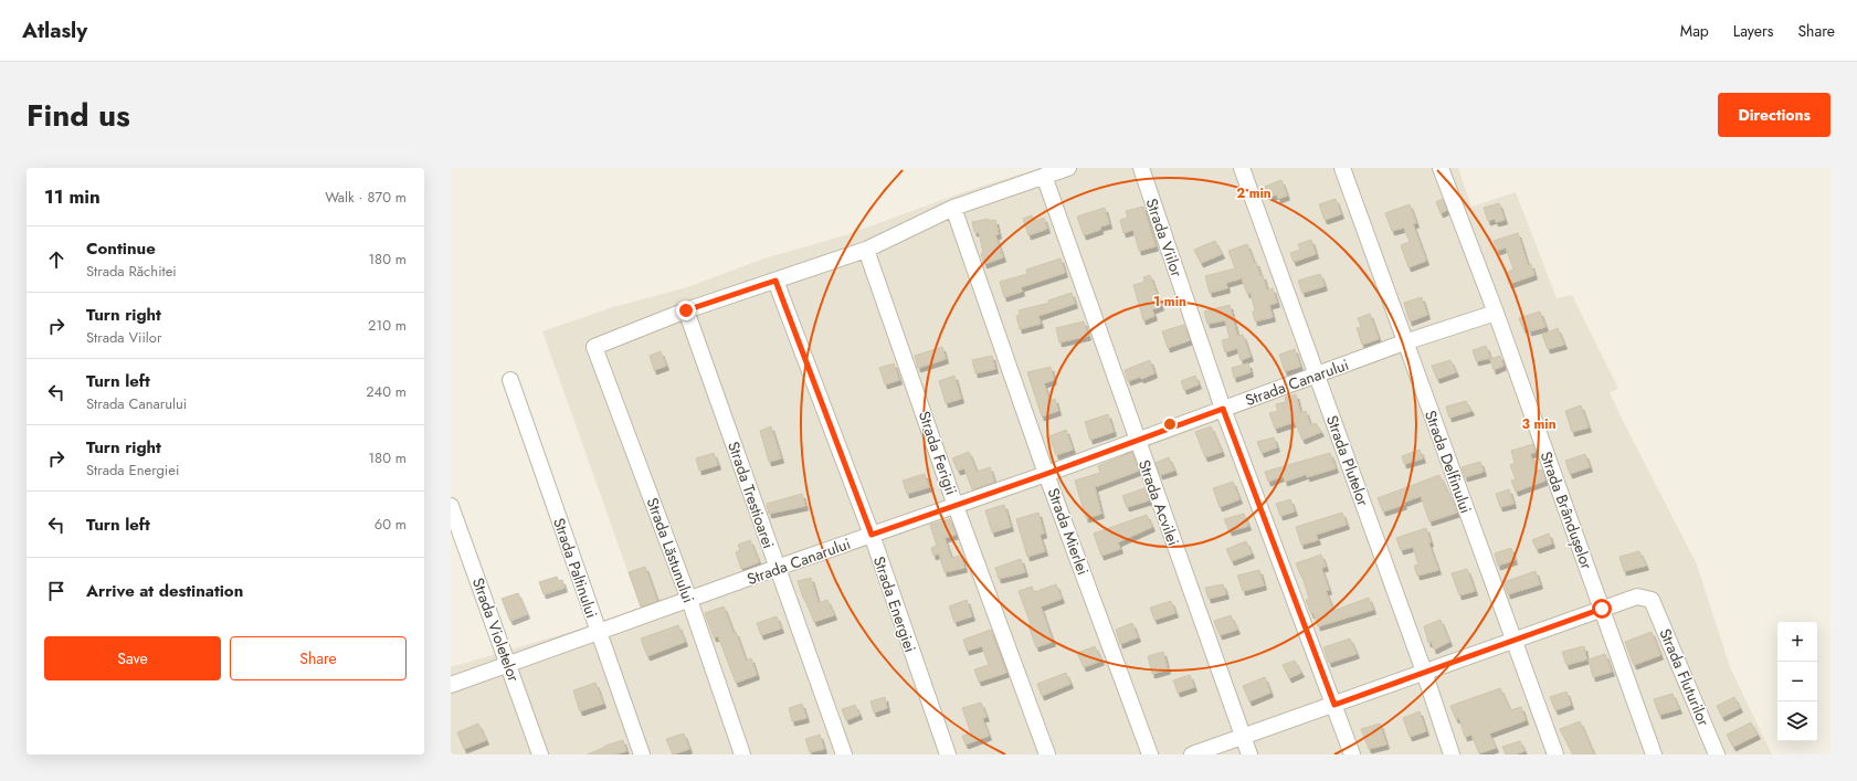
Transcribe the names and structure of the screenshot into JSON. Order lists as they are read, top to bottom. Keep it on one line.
{"streets":{"street":["Strada Viilor","Strada Canarului","Strada Ferigii","Strada Plutelor","Strada Delfinului","Strada Trestioarei","Strada Acvilei","Strada Brândușelor","Strada Mierlei","Strada Lăstunului","Strada Paltinului","Strada Energiei","Strada Violetelor","Strada Fluturilor"]},"crossings":[["Strada Viilor","Strada Canarului"],["Strada Canarului","Strada Ferigii"],["Strada Canarului","Strada Plutelor"],["Strada Canarului","Strada Delfinului"],["Strada Canarului","Strada Trestioarei"],["Strada Canarului","Strada Acvilei"],["Strada Canarului","Strada Brândușelor"],["Strada Canarului","Strada Mierlei"],["Strada Canarului","Strada Lăstunului"],["Strada Canarului","Strada Paltinului"],["Strada Canarului","Strada Energiei"],["Strada Canarului","Strada Violetelor"],["Strada Trestioarei","Strada Lăstunului"],["Strada Brândușelor","Strada Fluturilor"]],"page":{"header":"Atlasly","nav":["Map","Layers","Share"],"title":"Find us","buttons":["Directions",["Save","Share"]],"heading":["11 min","Walk · 870 m"],"list":[["Continue","Strada Răchitei","180 m"],["Turn right","Strada Viilor","210 m"],["Turn left","Strada Canarului","240 m"],["Turn right","Strada Energiei","180 m"],["Turn left","60 m"],"Arrive at destination"],"map_buttons":["+","−"]},"rings":["2 min","1 min","3 min"]}
